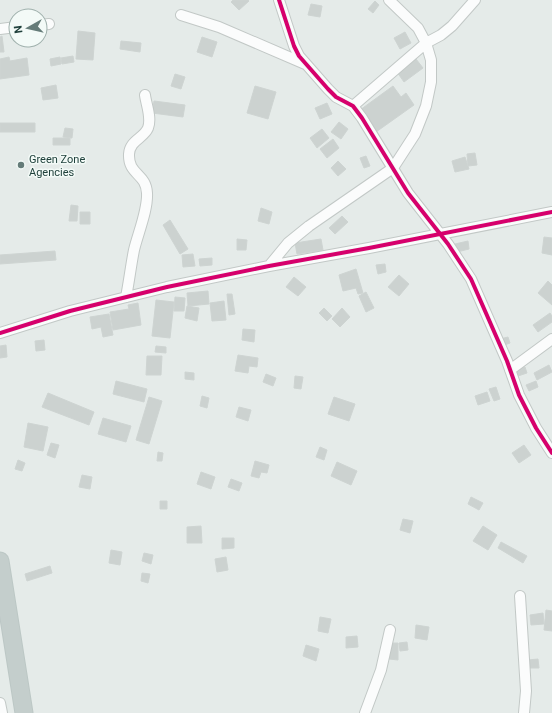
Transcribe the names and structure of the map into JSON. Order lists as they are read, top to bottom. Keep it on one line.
{"places":["Green Zone Agencies"],"north":"left"}
